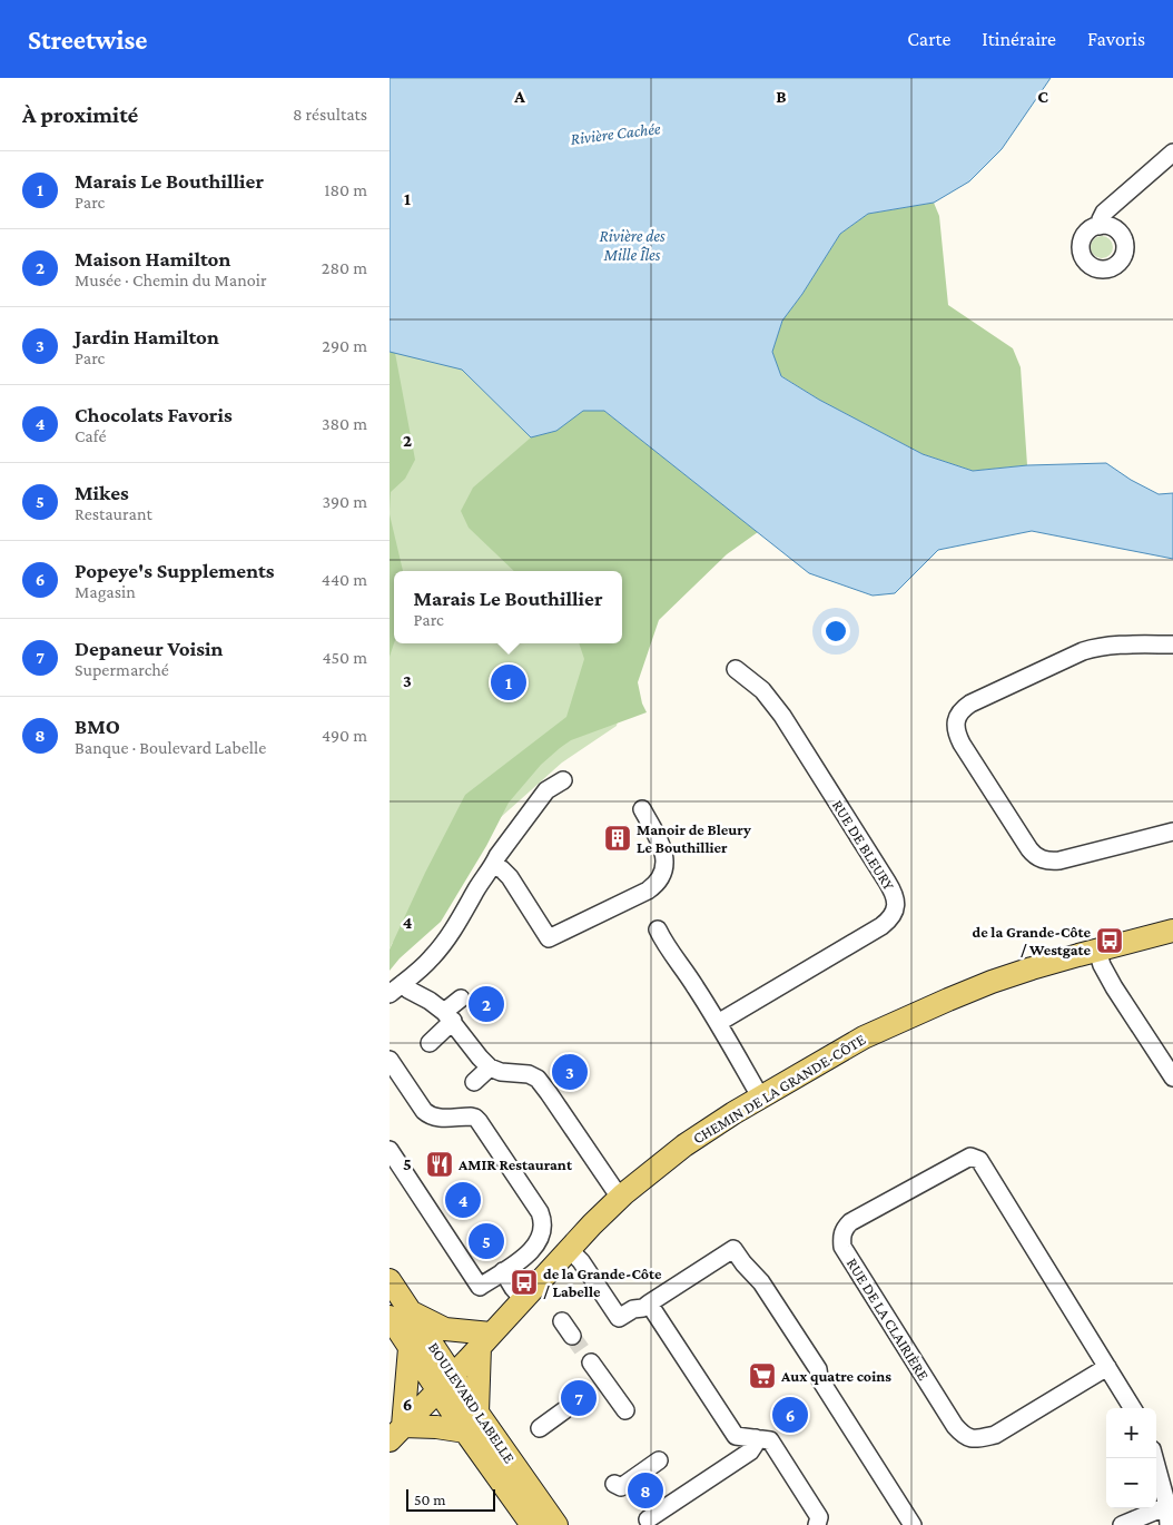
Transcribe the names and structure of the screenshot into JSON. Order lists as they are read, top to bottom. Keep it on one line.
{"streets":{"main road":["CHEMIN DE LA GRANDE-CÔTE","BOULEVARD LABELLE"],"street":["RUE DE BLEURY","RUE DE LA CLAIRIÈRE"]},"crossings":[["CHEMIN DE LA GRANDE-CÔTE","BOULEVARD LABELLE"]],"water":["Rivière Cachée","Rivière des Mille Îles"],"places":{"building":["Manoir de Bleury Le Bouthillier"],"bus stop":["de la Grande-Côte / Westgate","de la Grande-Côte / Labelle"],"restaurant":["AMIR Restaurant"],"supermarket":["Aux quatre coins"]},"scale_bar":"50 m","page":{"header":"Streetwise","nav":["Carte","Itinéraire","Favoris"],"heading":["À proximité","8 résultats"],"list":[{"mark":"1","name":"Marais Le Bouthillier","note":"Parc","value":"180 m"},{"mark":"2","name":"Maison Hamilton","note":"Musée · Chemin du Manoir","value":"280 m"},{"mark":"3","name":"Jardin Hamilton","note":"Parc","value":"290 m"},{"mark":"4","name":"Chocolats Favoris","note":"Café","value":"380 m"},{"mark":"5","name":"Mikes","note":"Restaurant","value":"390 m"},{"mark":"6","name":"Popeye's Supplements","note":"Magasin","value":"440 m"},{"mark":"7","name":"Depaneur Voisin","note":"Supermarché","value":"450 m"},{"mark":"8","name":"BMO","note":"Banque · Boulevard Labelle","value":"490 m"}],"popup":["Marais Le Bouthillier","Parc"],"pins":["1","2","3","4","5","7","6","8"],"map_buttons":["+","−"],"scale":"50 m"},"grid":{"columns":["A","B","C"],"rows":["1","2","3","4","5","6"]}}
